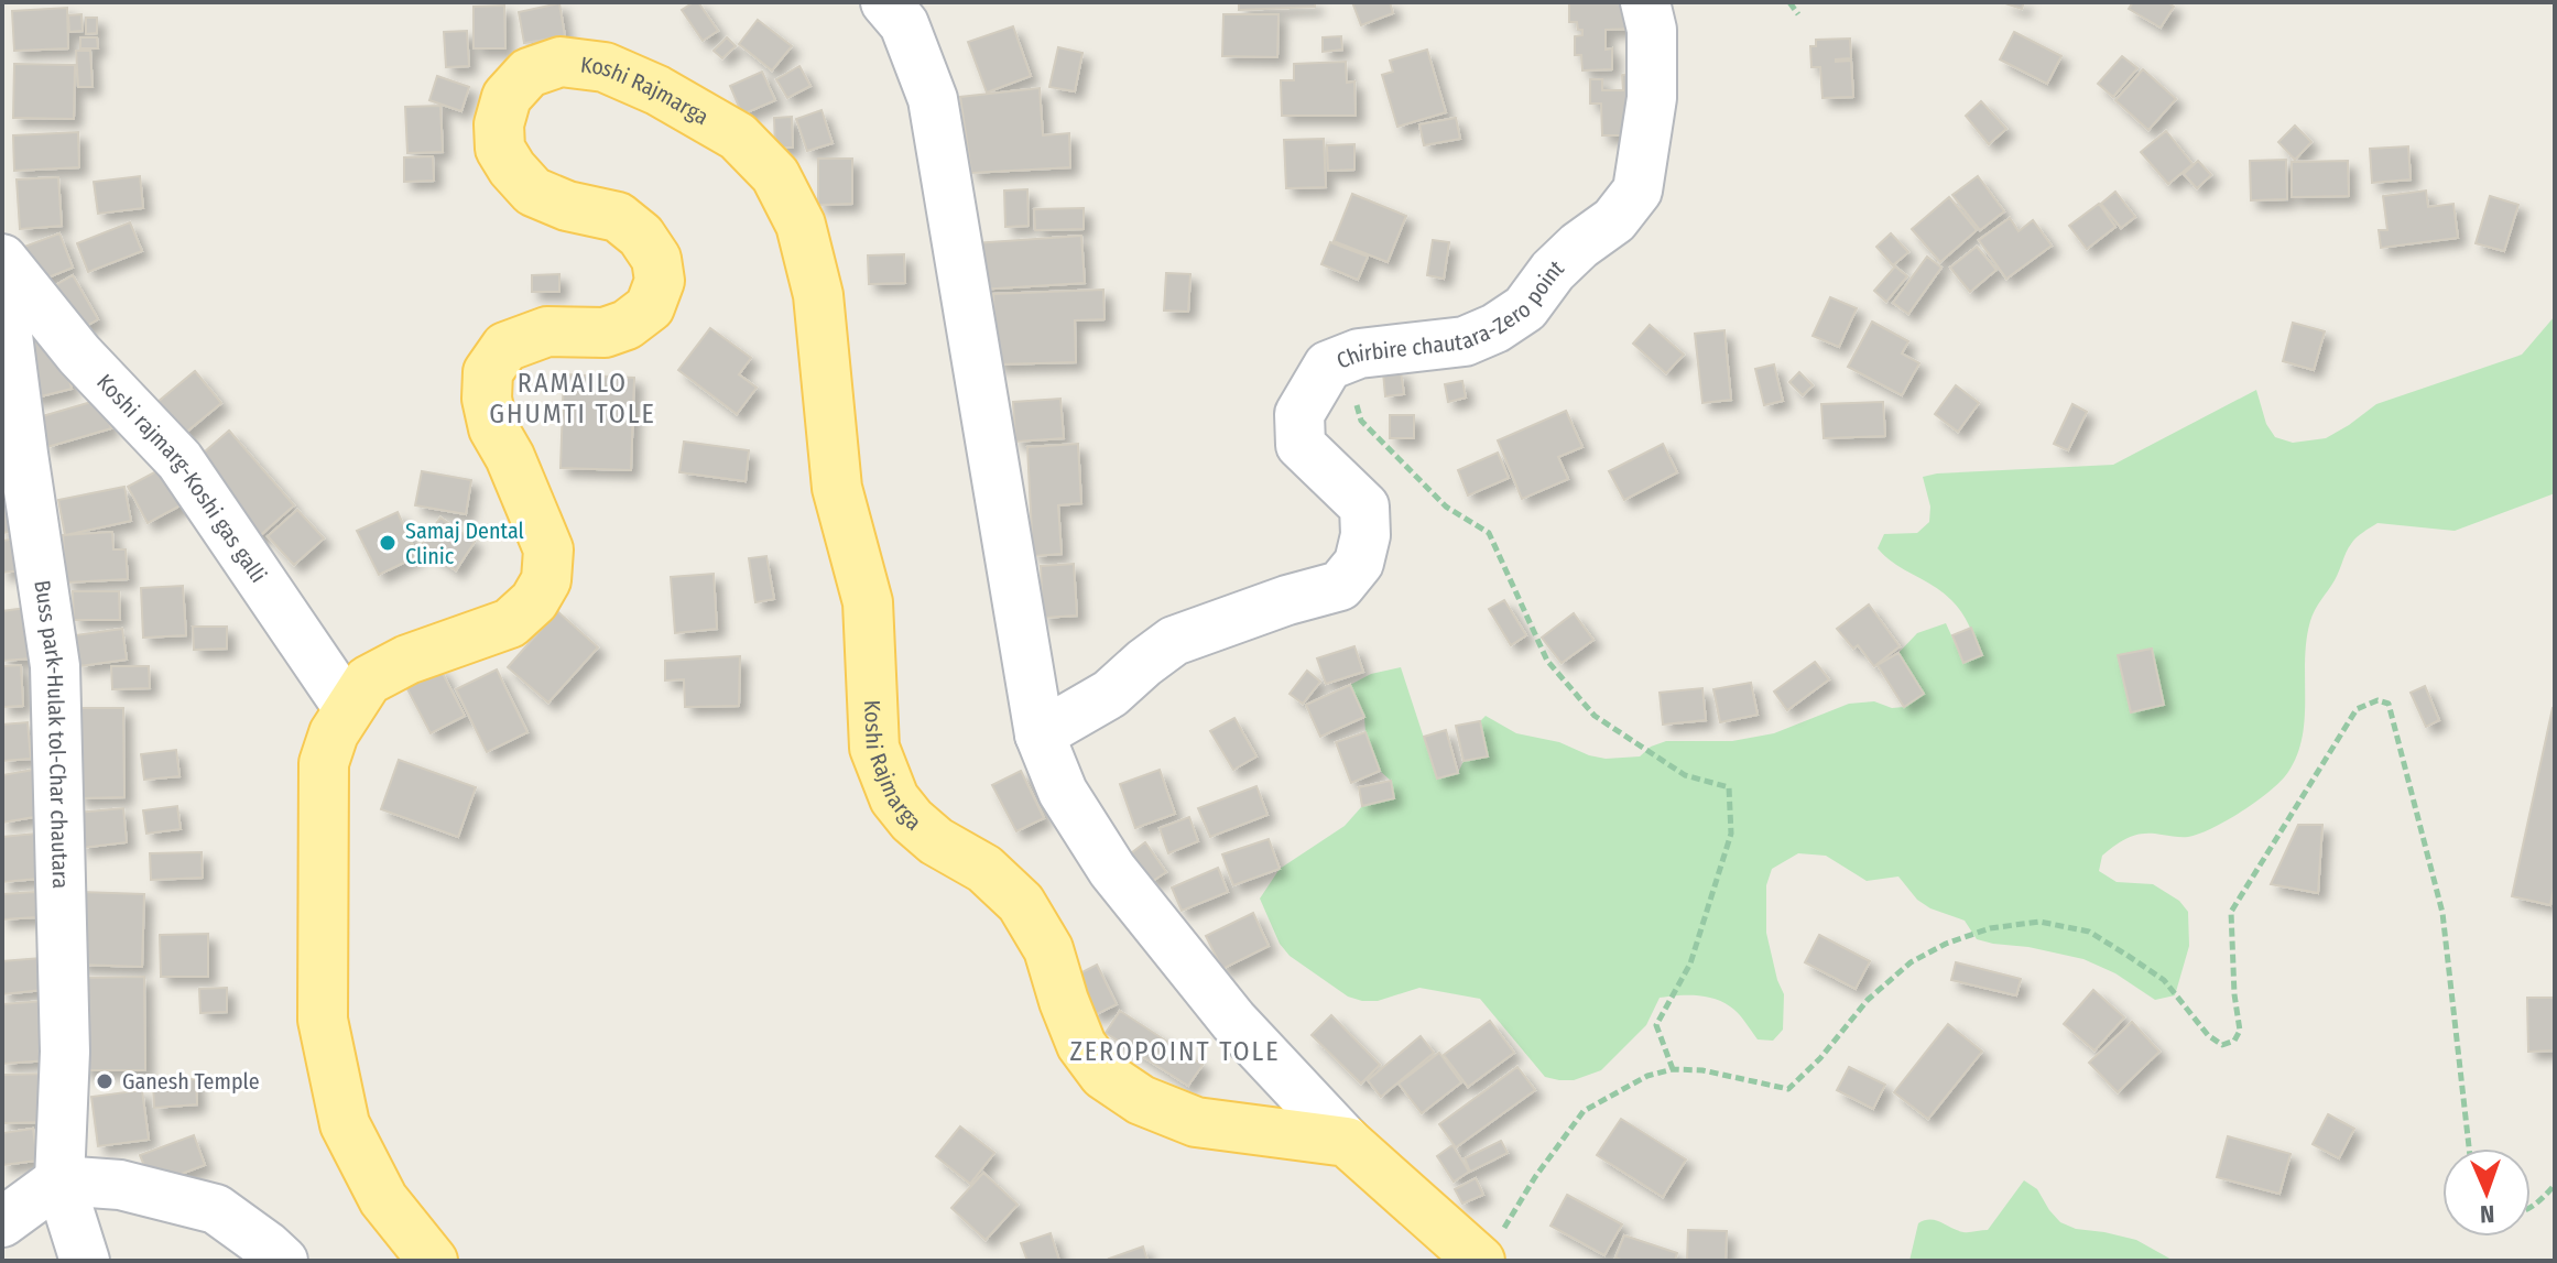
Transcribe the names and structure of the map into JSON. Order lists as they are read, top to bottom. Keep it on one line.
{"streets":{"main road":["Koshi Rajmarga"],"street":["Chirbire chautara-Zero point","Koshi rajmarg-Koshi gas galli","Buss park-Hulak tol-Char chautara"]},"crossings":[["Koshi Rajmarga","Koshi rajmarg-Koshi gas galli"]],"districts":["RAMAILO GHUMTI TOLE","ZEROPOINT TOLE"],"places":["Samaj Dental Clinic","Ganesh Temple"],"north":"bottom"}
